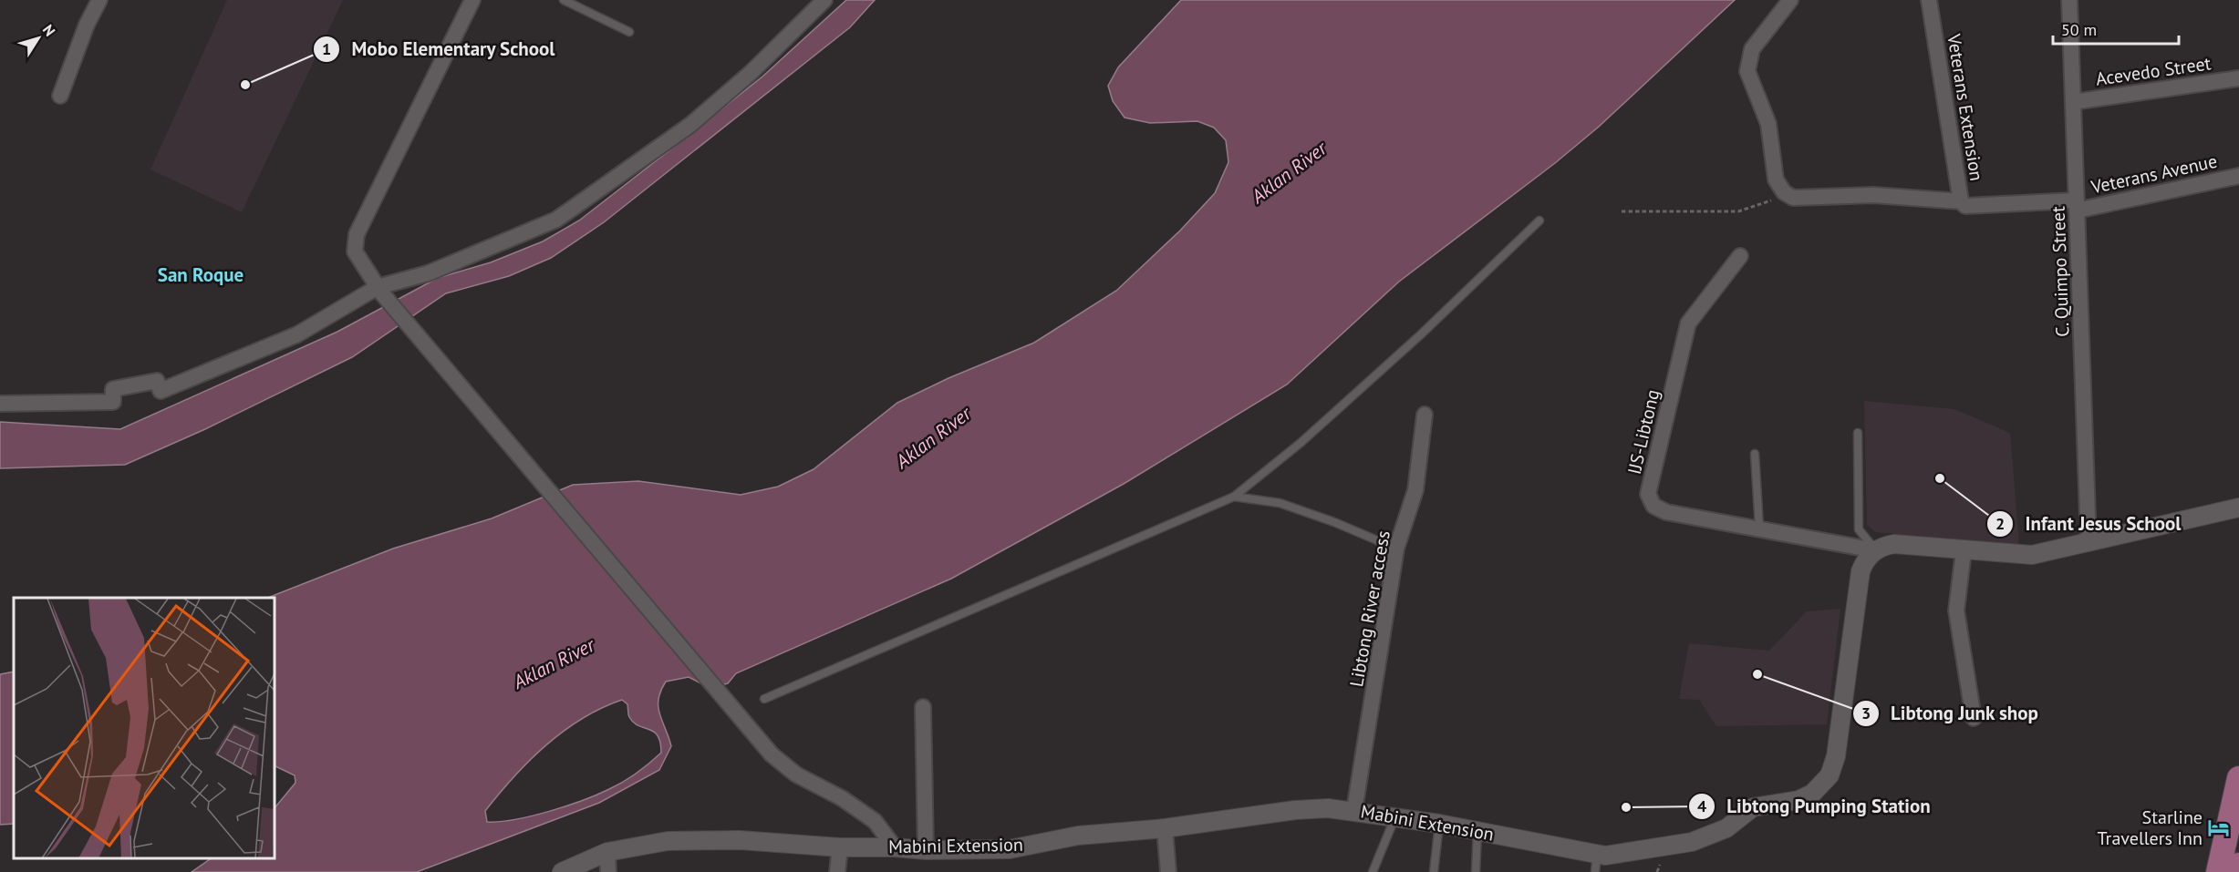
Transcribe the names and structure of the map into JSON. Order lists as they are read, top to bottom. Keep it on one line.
{"streets":{"street":["Acevedo Street","Veterans Extension","Veterans Avenue","C. Quimpo Street","IJS-Libtong","Libtong River access","Mabini Extension"]},"crossings":[["Acevedo Street","C. Quimpo Street"],["Veterans Extension","Veterans Avenue"],["Veterans Extension","C. Quimpo Street"],["Veterans Avenue","C. Quimpo Street"],["IJS-Libtong","Mabini Extension"],["Libtong River access","Mabini Extension"]],"districts":["San Roque"],"water":["Aklan River"],"places":{"other":["Mobo Elementary School","Infant Jesus School","Libtong Junk shop","Libtong Pumping Station"],"hotel":["Starline Travellers Inn"]},"scale_bar":"50 m","north":"top right"}
